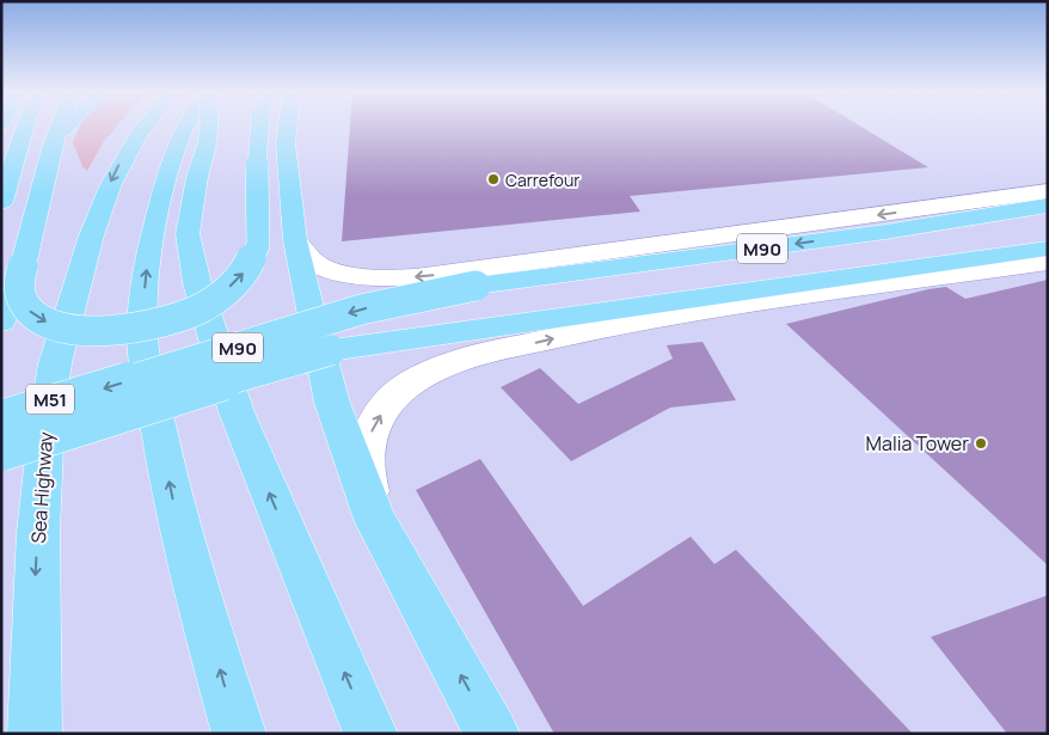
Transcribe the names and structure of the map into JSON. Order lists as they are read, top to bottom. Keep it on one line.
{"streets":{"highway":["M90","M51","Sea Highway"]},"places":["Carrefour","Malia Tower"]}
